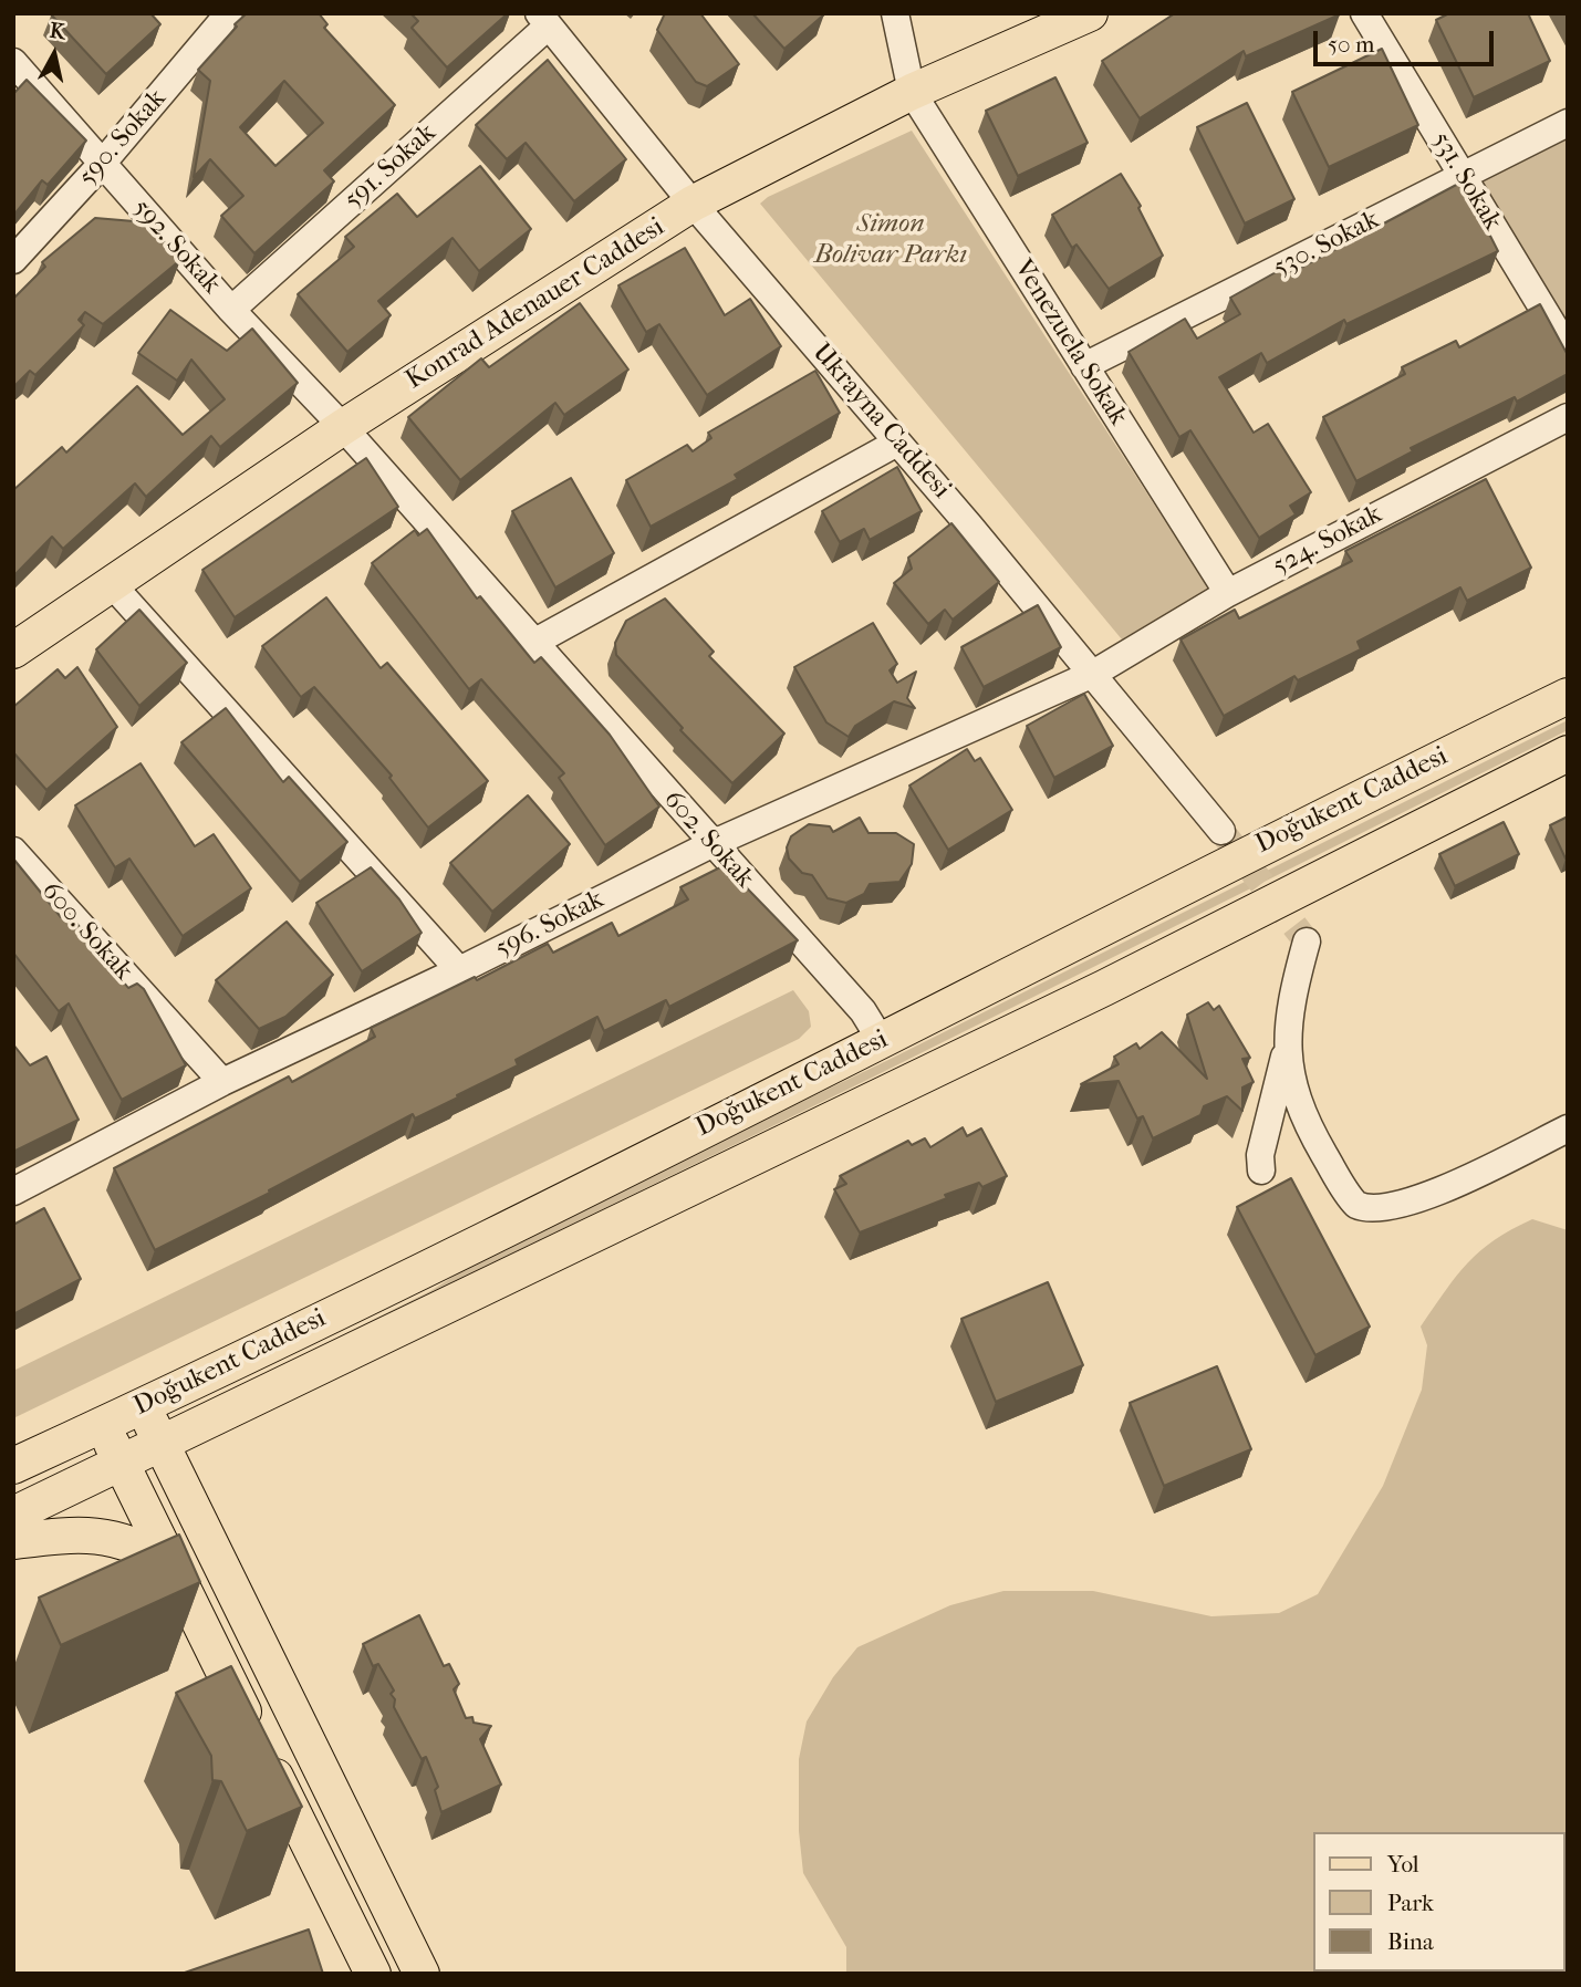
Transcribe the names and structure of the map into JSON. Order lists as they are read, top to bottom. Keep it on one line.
{"streets":{"main road":["Konrad Adenauer Caddesi","Doğukent Caddesi"],"street":["590. Sokak","591. Sokak","531. Sokak","530. Sokak","592. Sokak","Venezuela Sokak","Ukrayna Caddesi","524. Sokak","602. Sokak","596. Sokak","600. Sokak"]},"crossings":[["590. Sokak","592. Sokak"],["591. Sokak","592. Sokak"],["591. Sokak","Ukrayna Caddesi"],["531. Sokak","530. Sokak"],["530. Sokak","Venezuela Sokak"],["592. Sokak","Konrad Adenauer Caddesi"],["592. Sokak","602. Sokak"],["Konrad Adenauer Caddesi","Venezuela Sokak"],["Konrad Adenauer Caddesi","Ukrayna Caddesi"],["Konrad Adenauer Caddesi","602. Sokak"],["Venezuela Sokak","524. Sokak"],["Ukrayna Caddesi","524. Sokak"],["Ukrayna Caddesi","596. Sokak"],["524. Sokak","596. Sokak"],["Doğukent Caddesi","602. Sokak"],["602. Sokak","596. Sokak"],["596. Sokak","600. Sokak"]],"parks":["Simon Bolivar Parkı"],"legend":["Yol","Park","Bina"],"scale_bar":"50 m","north":"top"}
